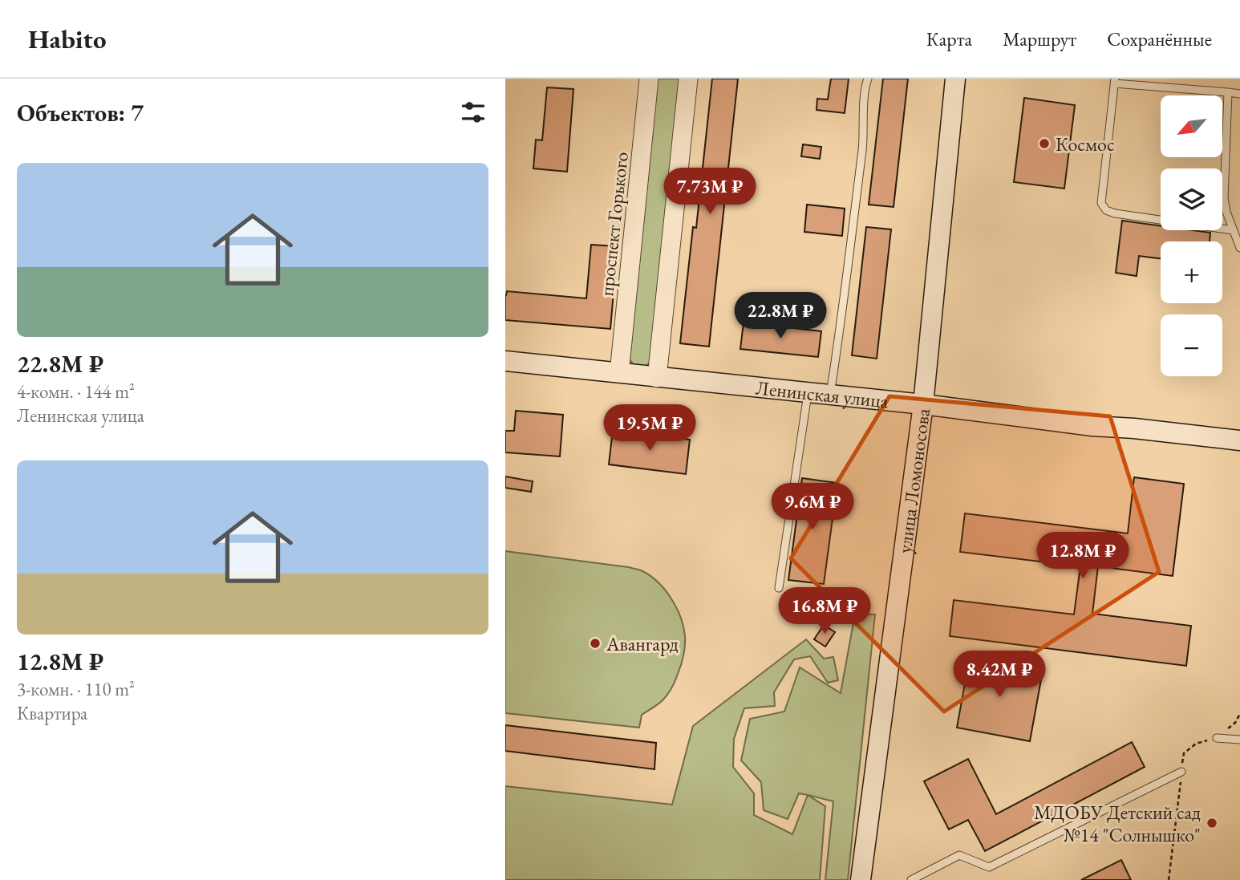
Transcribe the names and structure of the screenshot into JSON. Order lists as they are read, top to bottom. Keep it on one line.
{"streets":{"main road":["Ленинская улица","улица Ломоносова"],"street":["проспект Горького"]},"crossings":[["проспект Горького","Ленинская улица"],["Ленинская улица","улица Ломоносова"]],"places":["Космос","Авангард","МДОБУ Детский сад №14 \"Солнышко\""],"north":"bottom left","page":{"header":"Habito","nav":["Карта","Маршрут","Сохранённые"],"heading":"Объектов: 7","map_buttons":["+","−"],"list":[{"name":"22.8M ₽","note":"4-комн. · 144 m² · Ленинская улица"},{"name":"12.8M ₽","note":"3-комн. · 110 m² · Квартира"}],"price":["7.73M ₽","22.8M ₽","19.5M ₽","9.6M ₽","12.8M ₽","16.8M ₽","8.42M ₽"]}}
